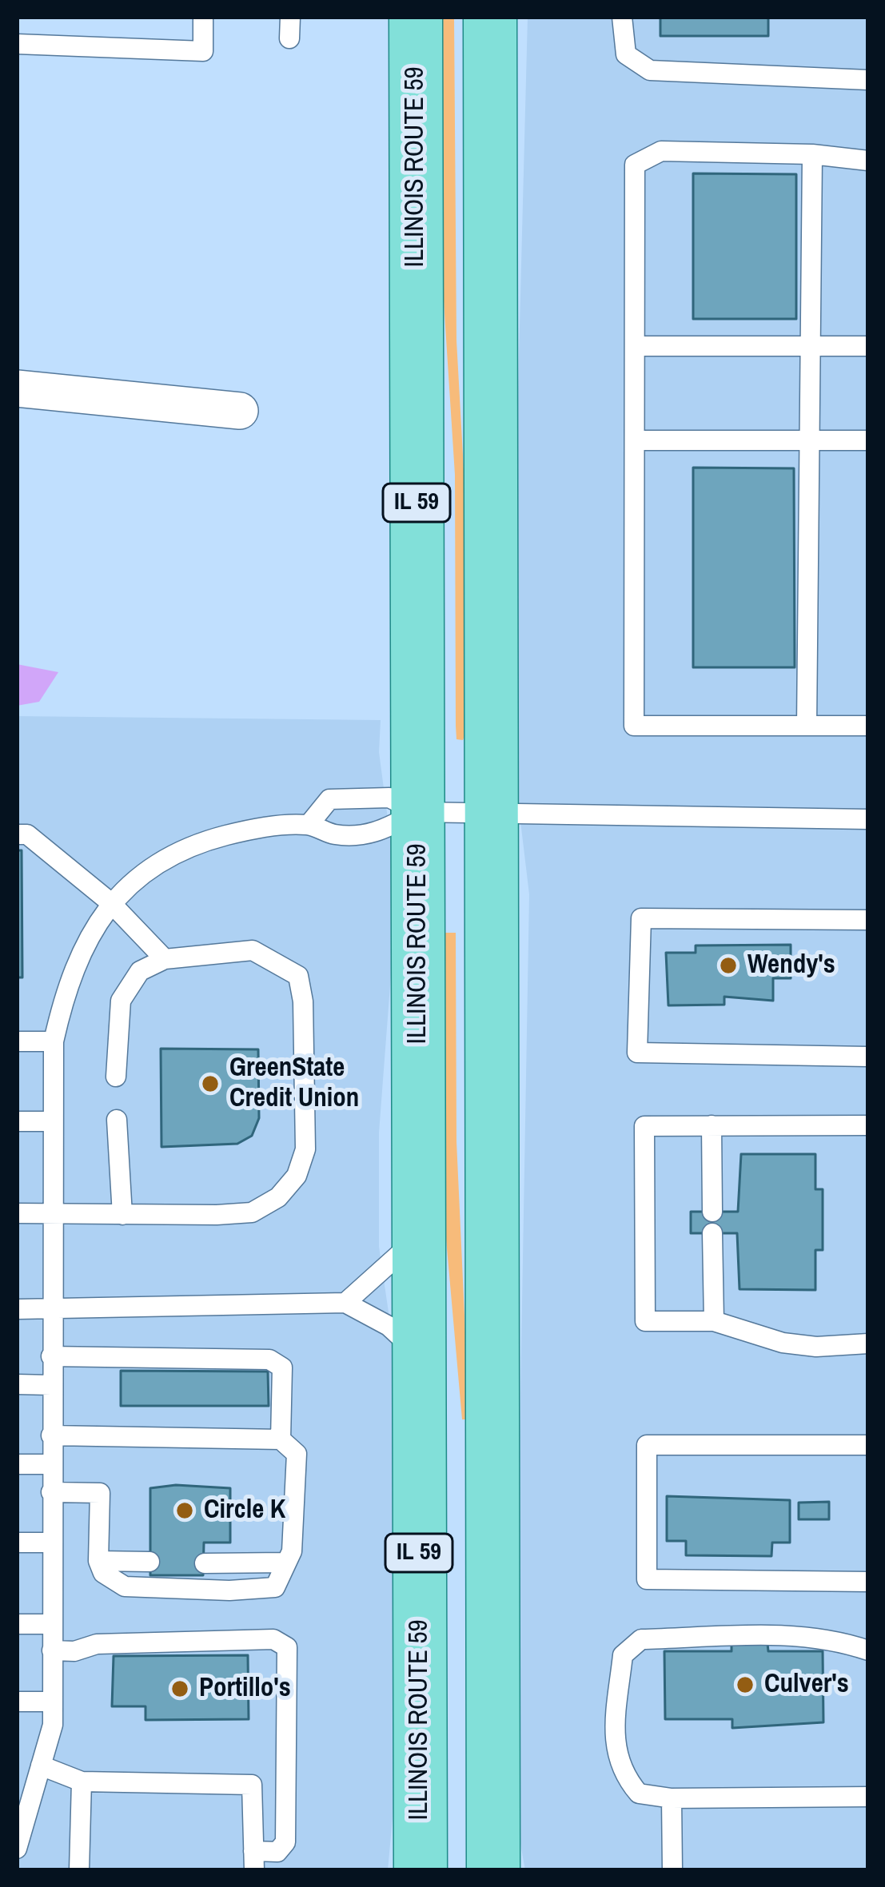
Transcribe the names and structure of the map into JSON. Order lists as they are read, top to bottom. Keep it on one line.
{"streets":{"main road":["ILLINOIS ROUTE 59","IL 59"]},"places":["Wendy's","GreenState Credit Union","Circle K","Culver's","Portillo's"]}
